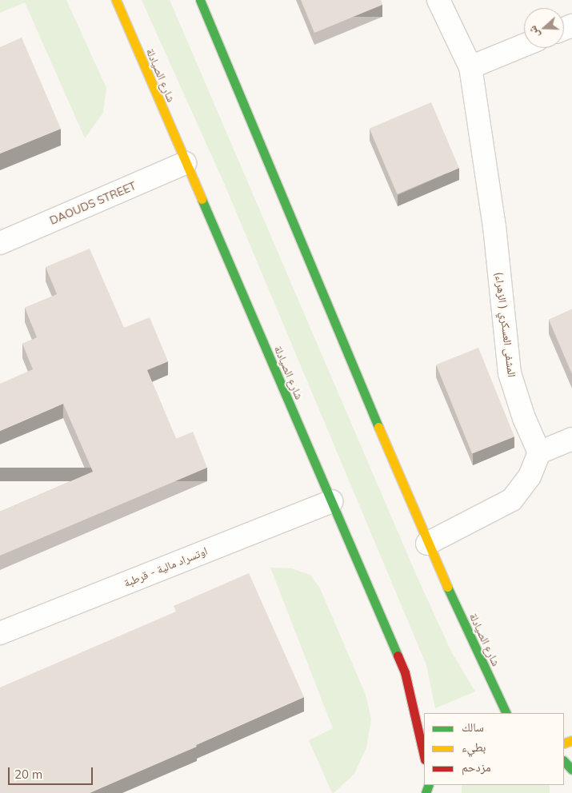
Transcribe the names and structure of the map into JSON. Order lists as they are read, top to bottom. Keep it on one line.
{"streets":{"street":["شارع الصيادلة","DAOUDS STREET","المشفى العسكري ( الزهراء)","اوتسراد مالية - قرطبة"]},"crossings":[["شارع الصيادلة","DAOUDS STREET"],["شارع الصيادلة","اوتسراد مالية - قرطبة"]],"legend":["سالك","بطيء","مزدحم"],"scale_bar":"20 m","north":"left"}
